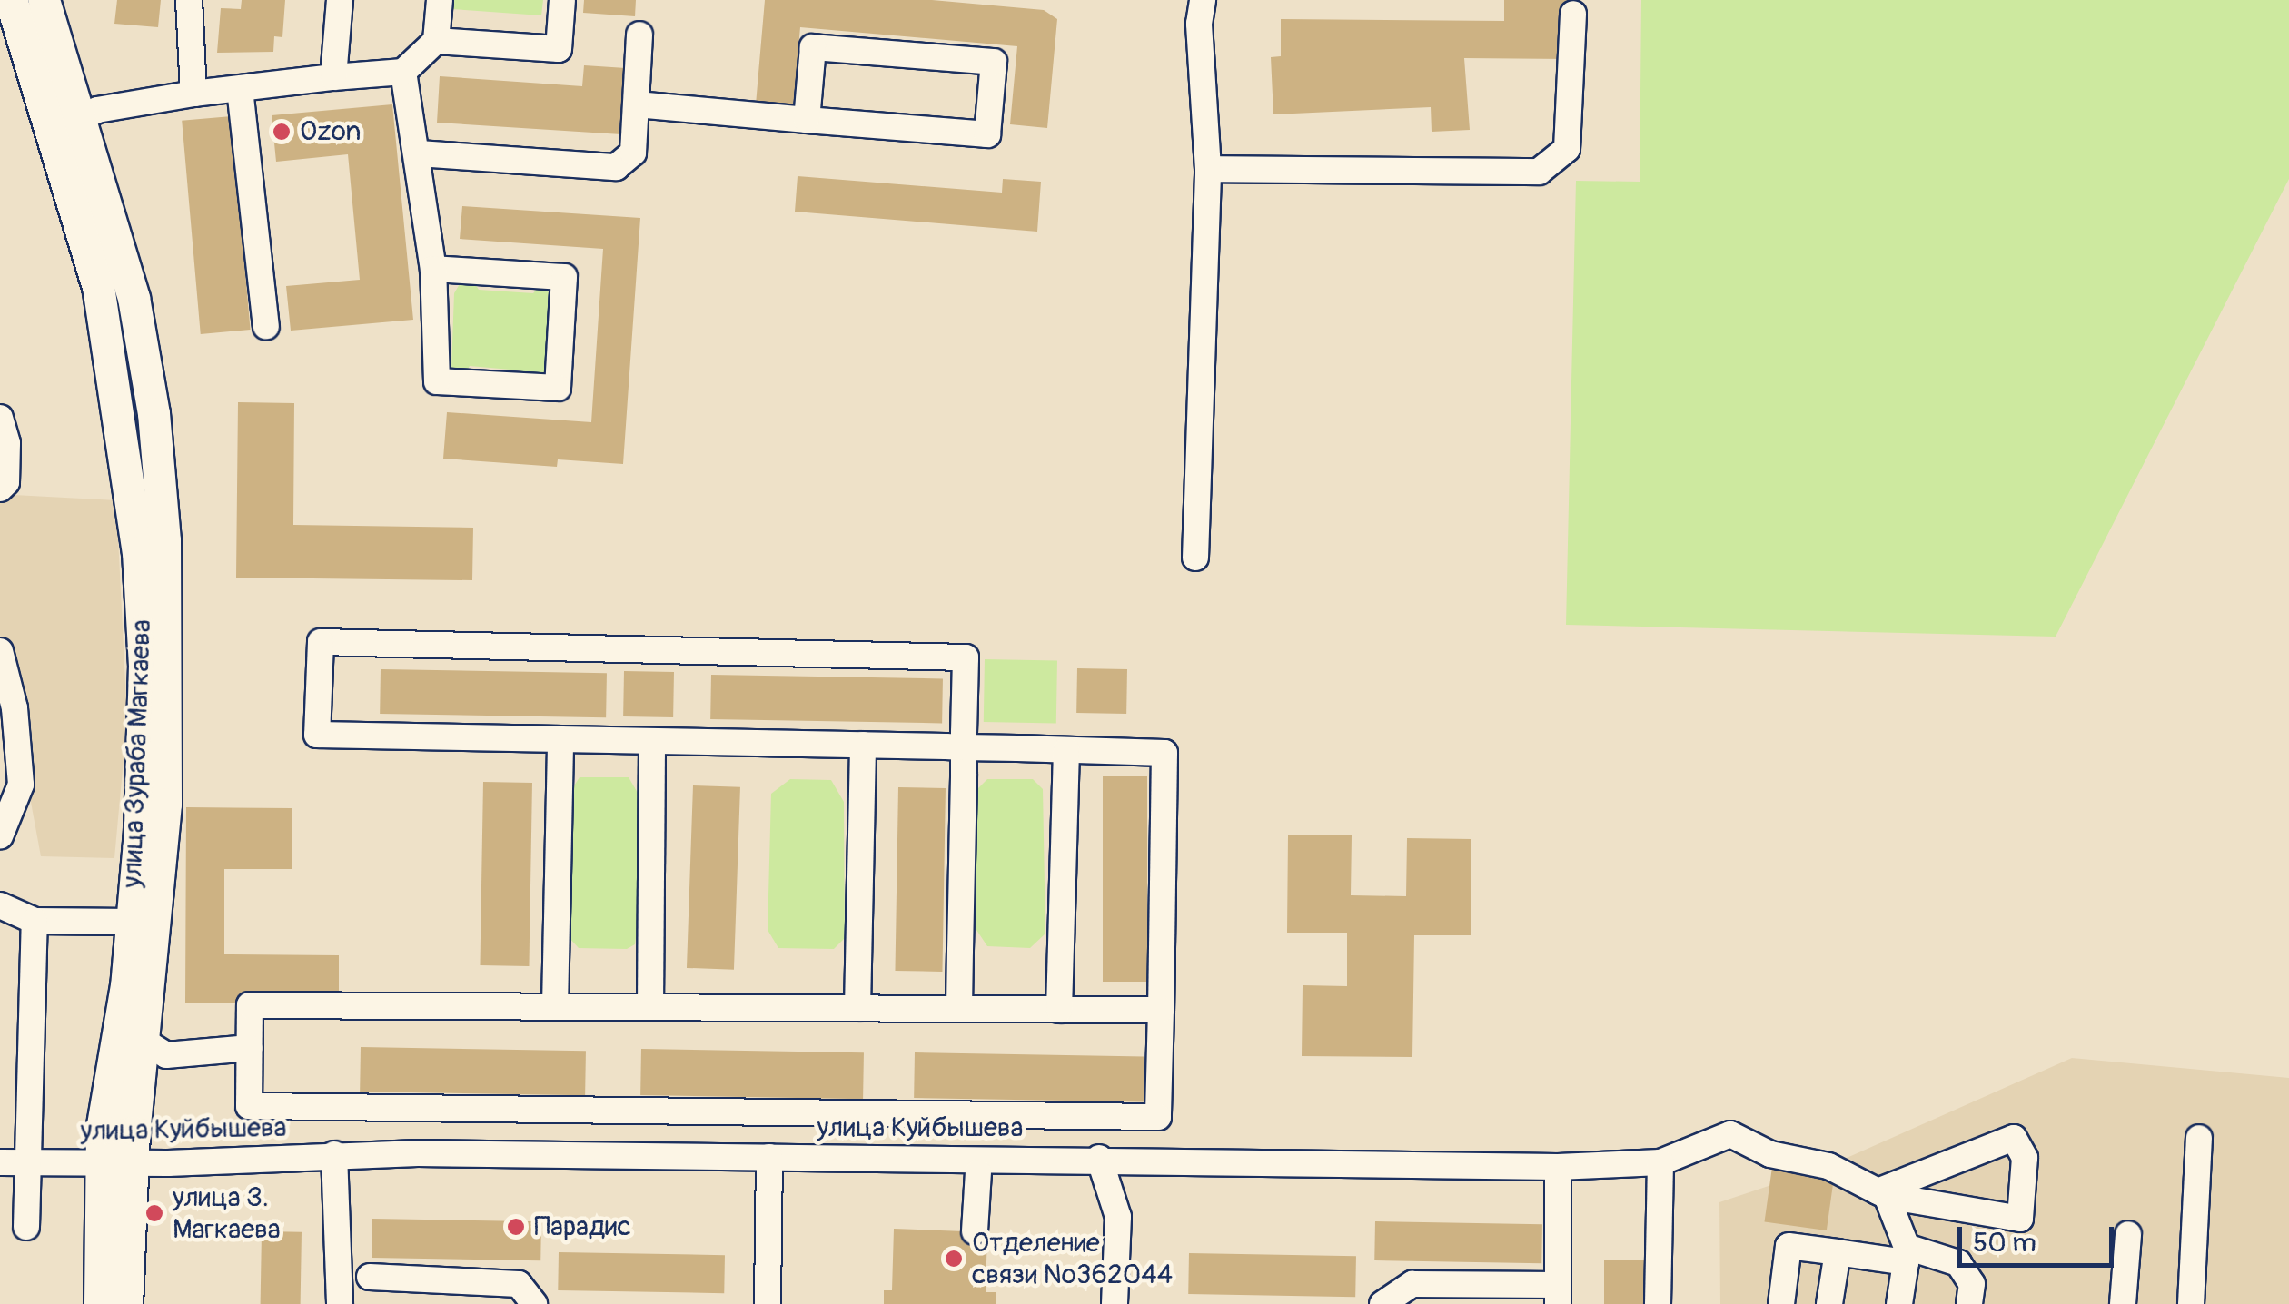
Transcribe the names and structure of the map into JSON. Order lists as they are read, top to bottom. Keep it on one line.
{"streets":{"main road":["улица Зураба Магкаева"],"street":["улица Куйбышева"]},"crossings":[["улица Зураба Магкаева","улица Куйбышева"]],"places":["Ozon","улица З. Магкаева","Парадис","Отделение связи №362044"],"scale_bar":"50 m"}
